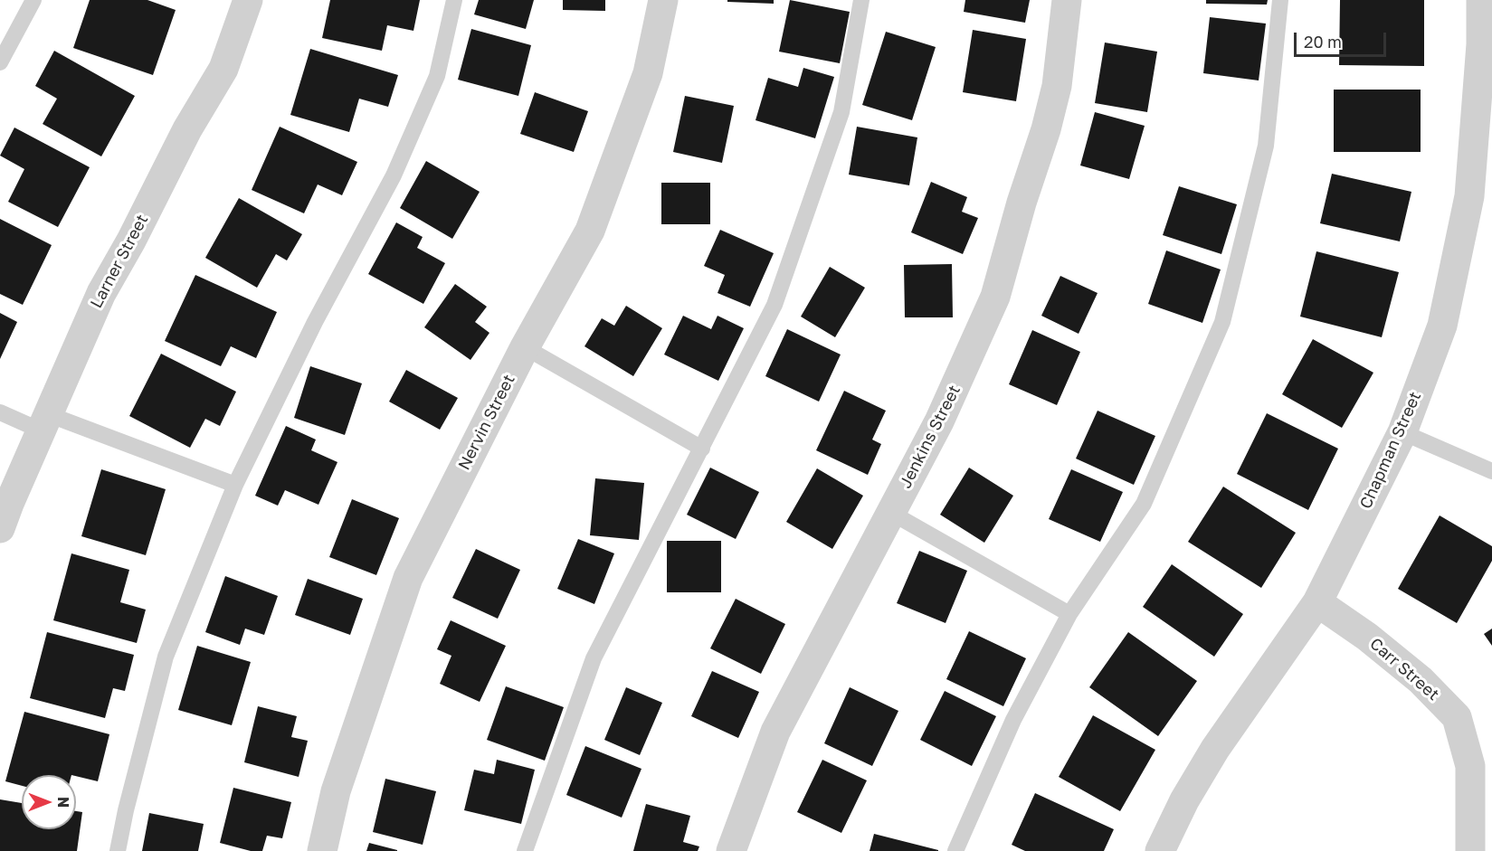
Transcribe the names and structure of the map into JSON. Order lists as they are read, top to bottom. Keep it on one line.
{"streets":{"street":["Larner Street","Nervin Street","Jenkins Street","Chapman Street","Carr Street"]},"crossings":[["Chapman Street","Carr Street"]],"scale_bar":"20 m","north":"right"}
